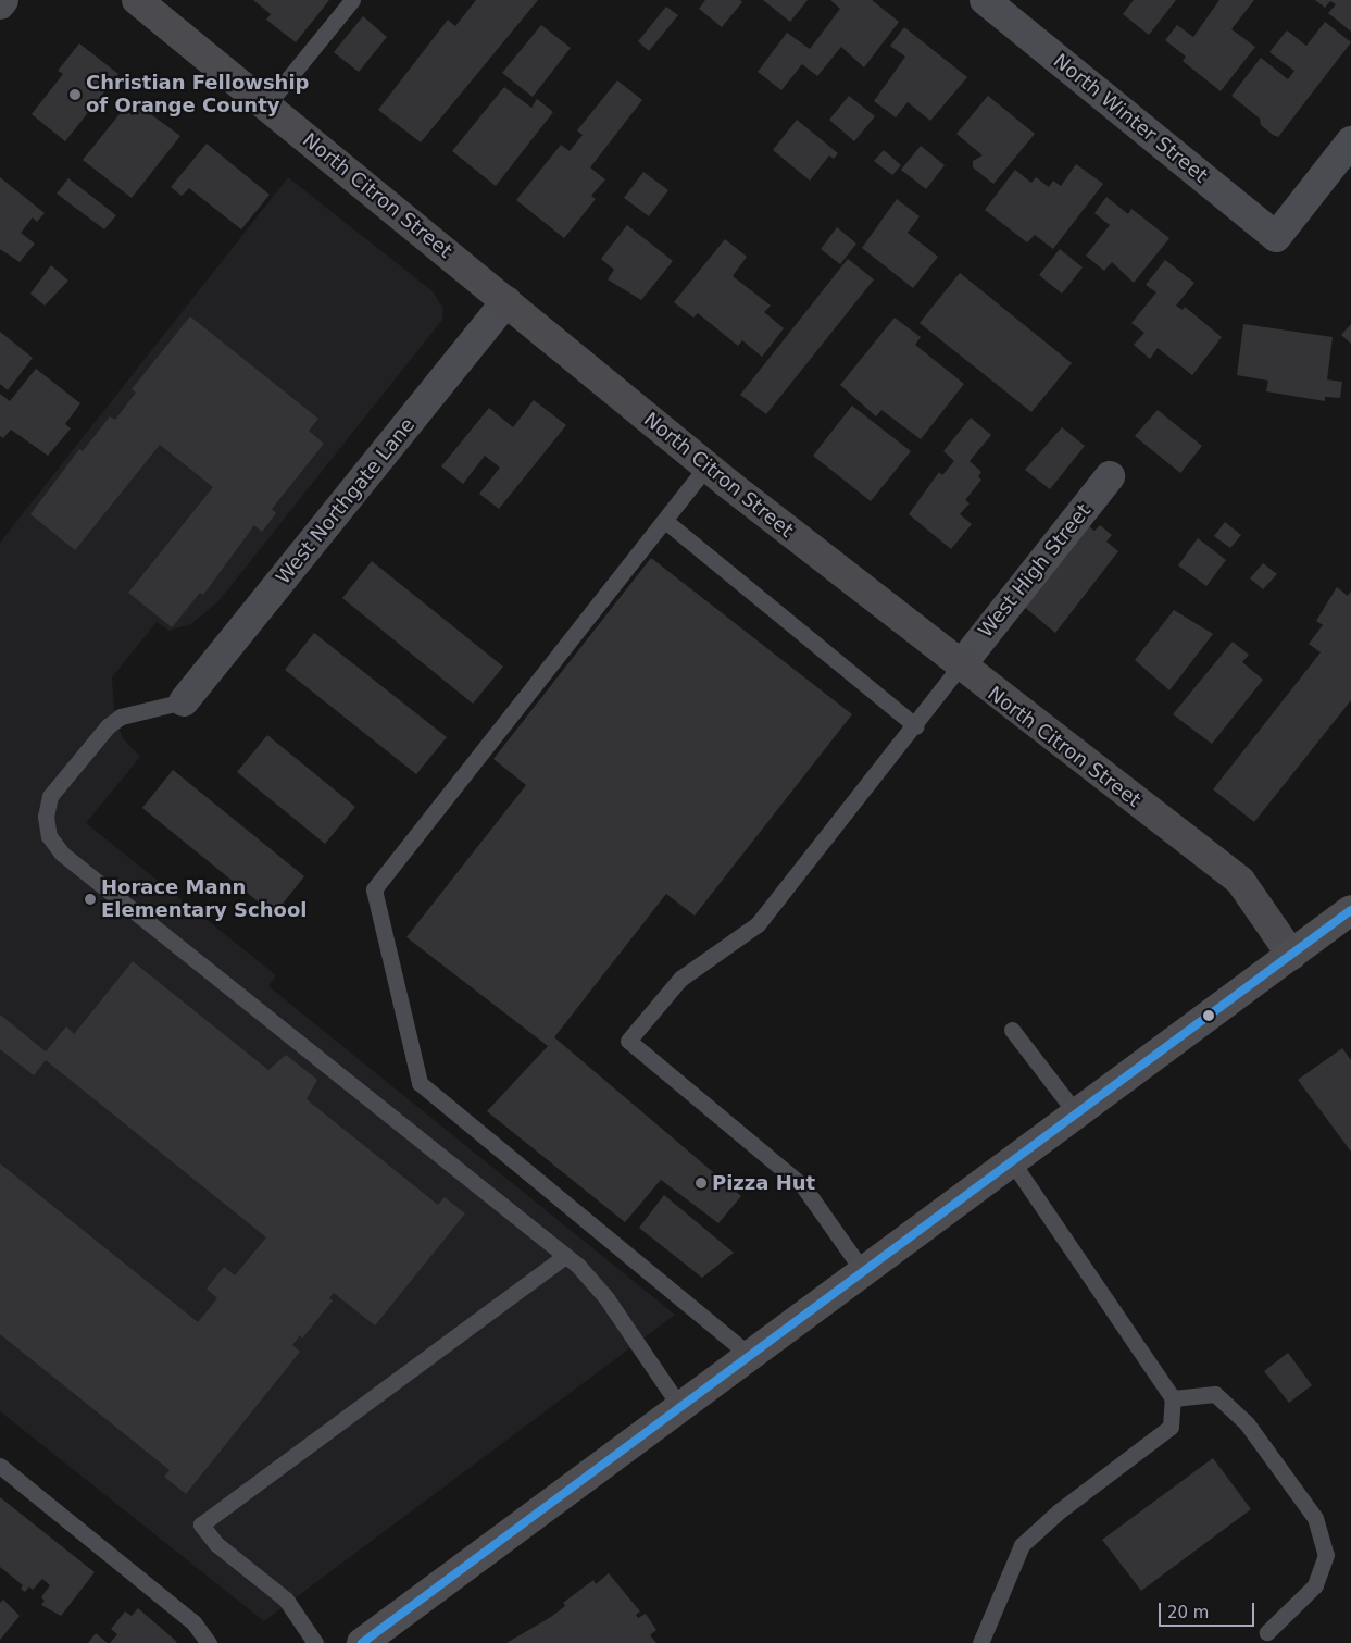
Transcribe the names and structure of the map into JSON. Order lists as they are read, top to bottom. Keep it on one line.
{"streets":{"street":["North Winter Street","North Citron Street","West Northgate Lane","West High Street"]},"crossings":[["North Citron Street","West Northgate Lane"],["North Citron Street","West High Street"]],"places":["Christian Fellowship of Orange County","Horace Mann Elementary School","Pizza Hut"],"scale_bar":"20 m"}
